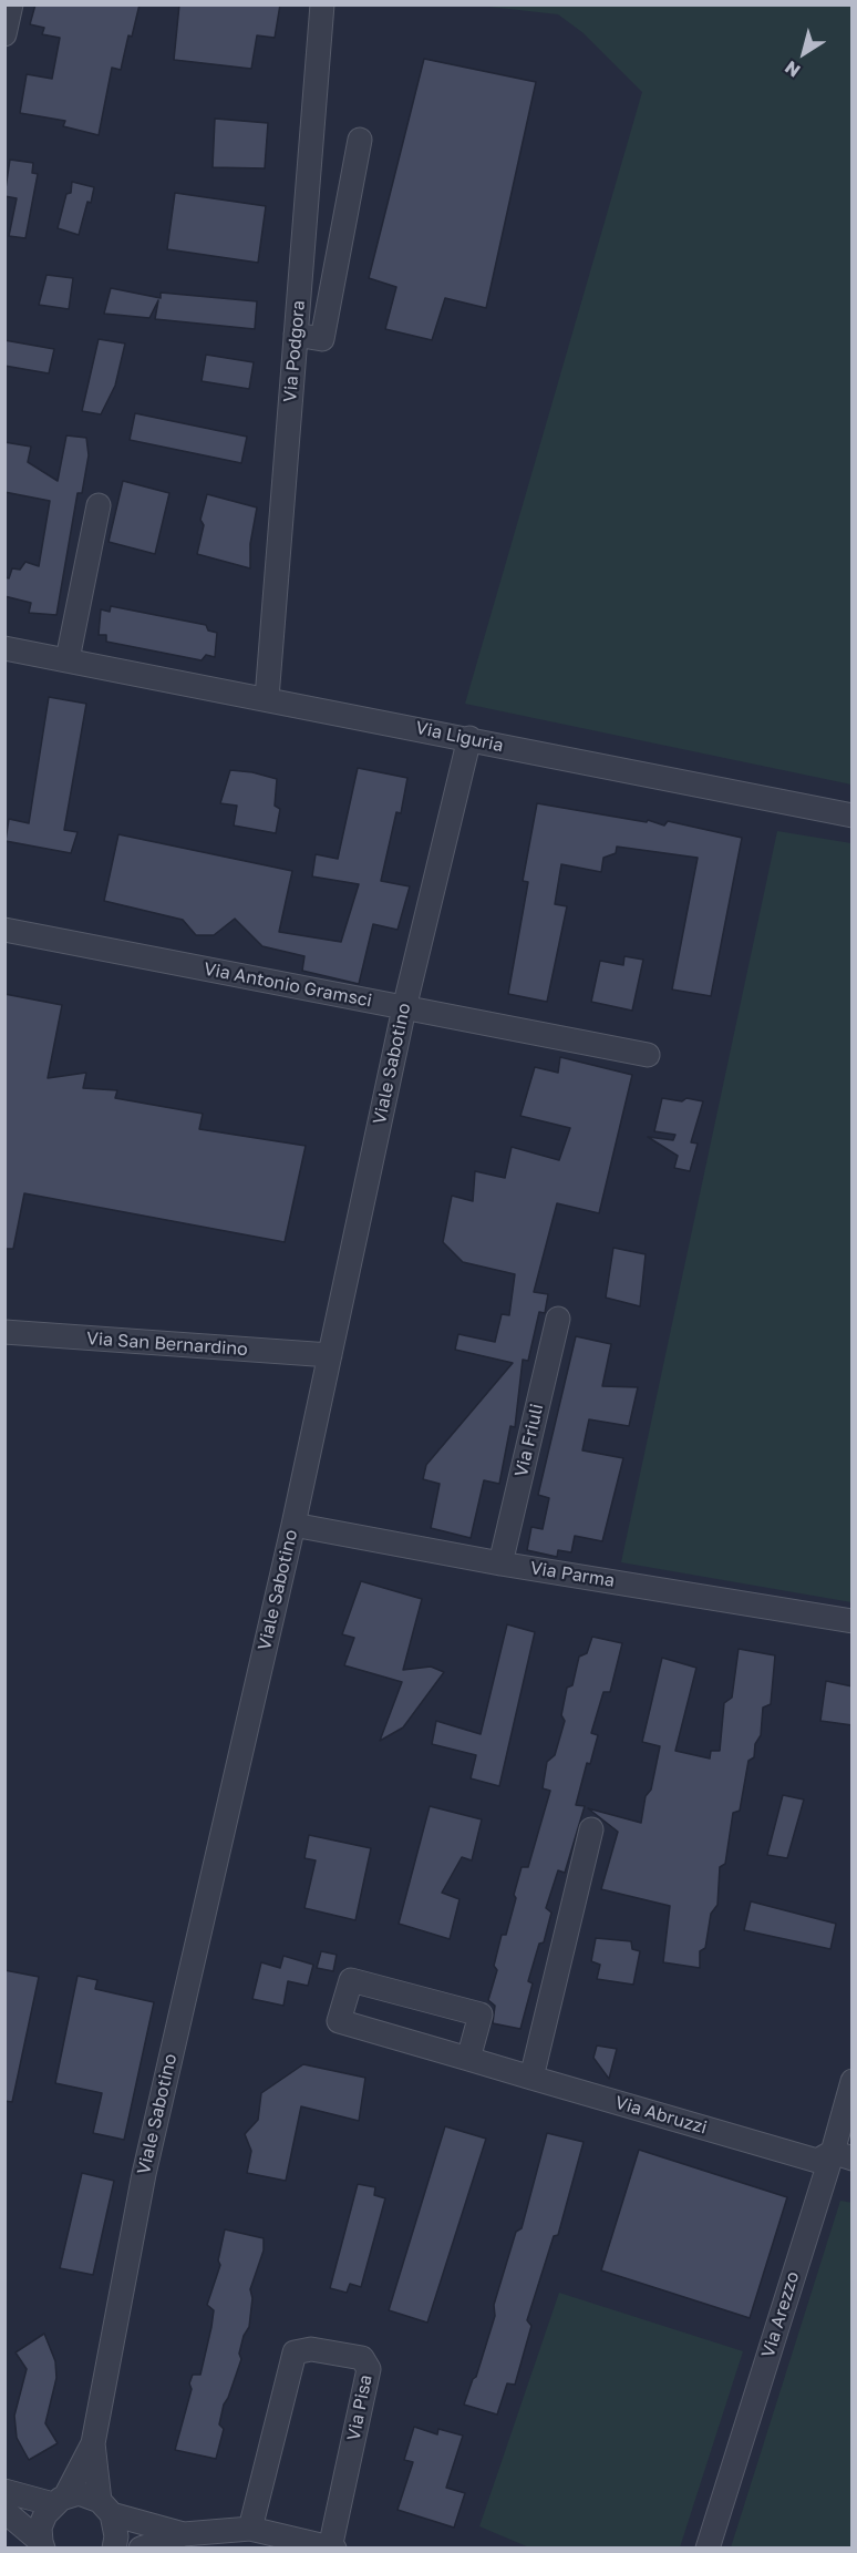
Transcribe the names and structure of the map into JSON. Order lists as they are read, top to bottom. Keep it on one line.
{"streets":{"street":["Via Podgora","Via Liguria","Via Antonio Gramsci","Viale Sabotino","Via San Bernardino","Via Friuli","Via Parma","Via Abruzzi","Via Arezzo","Via Pisa"]},"crossings":[["Via Podgora","Via Liguria"],["Via Liguria","Viale Sabotino"],["Via Antonio Gramsci","Viale Sabotino"],["Viale Sabotino","Via San Bernardino"],["Viale Sabotino","Via Parma"],["Viale Sabotino","Via Pisa"],["Via Friuli","Via Parma"],["Via Abruzzi","Via Arezzo"]],"north":"bottom left"}
